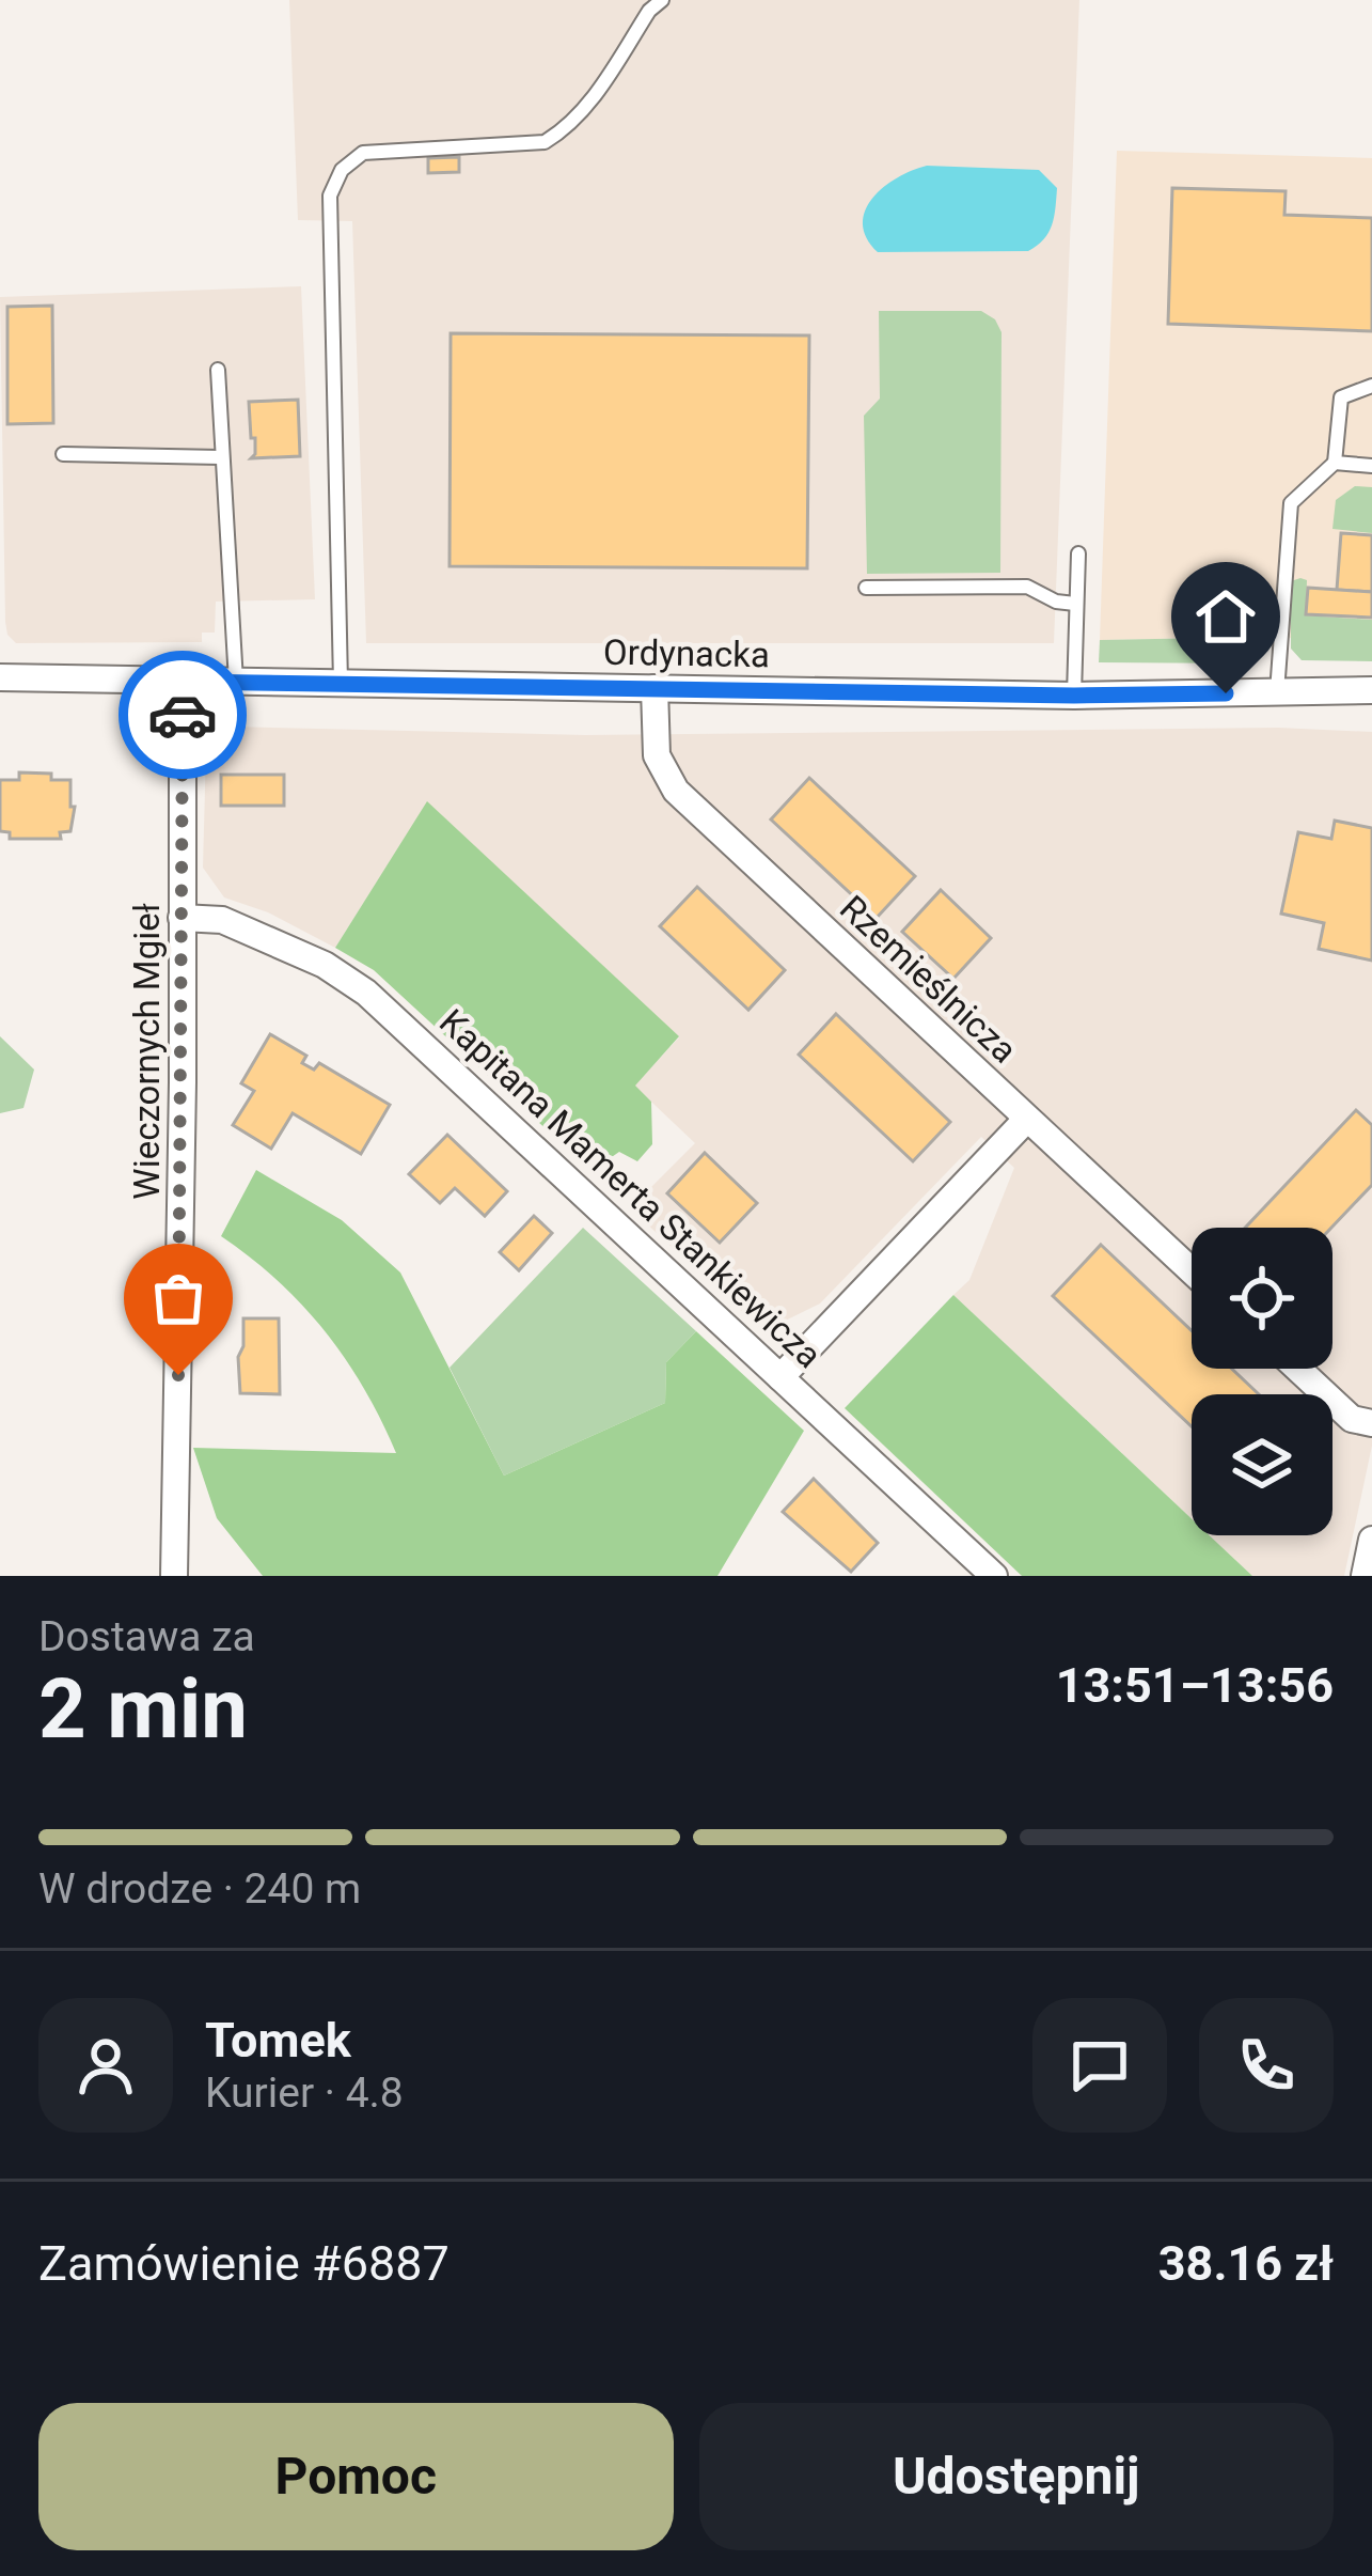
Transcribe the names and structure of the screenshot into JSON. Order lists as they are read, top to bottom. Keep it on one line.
{"streets":{"street":["Ordynacka","Rzemieślnicza","Wieczornych Mgieł","Kapitana Mamerta Stankiewicza"]},"crossings":[["Ordynacka","Rzemieślnicza"],["Ordynacka","Wieczornych Mgieł"],["Wieczornych Mgieł","Kapitana Mamerta Stankiewicza"]],"page":{"heading":["2 min","Dostawa za","13:51–13:56"],"panel":["Tomek","Kurier · 4.8","Zamówienie #6887","38.16 zł"],"bar":"W drodze · 240 m","buttons":["Pomoc","Udostępnij"]}}
